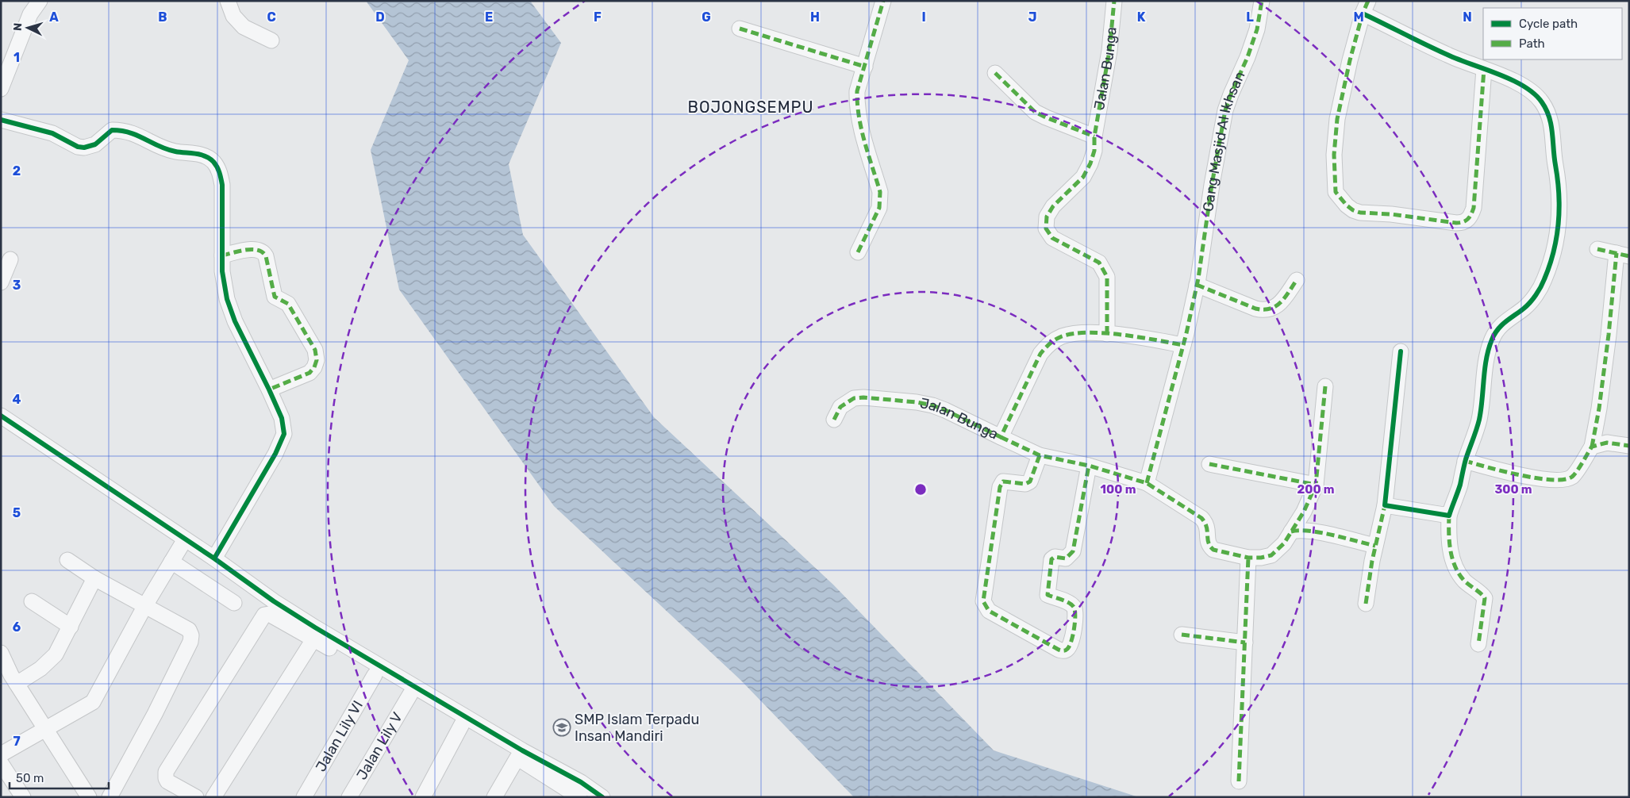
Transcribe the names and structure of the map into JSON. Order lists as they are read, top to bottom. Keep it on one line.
{"streets":{"street":["Jalan Bunga","Gang Masjid Al Ikhsan","Jalan Lily VI","Jalan Lily V"]},"crossings":[["Jalan Bunga","Gang Masjid Al Ikhsan"]],"districts":["BOJONGSEMPU"],"places":{"school or university":["SMP Islam Terpadu Insan Mandiri"]},"legend":["Cycle path","Path"],"scale_bar":"50 m","north":"left","grid":{"columns":["A","B","C","D","E","F","G","H","I","J","K","L","M","N"],"rows":["1","2","3","4","5","6","7"]},"rings":["100 m","200 m","300 m"]}
